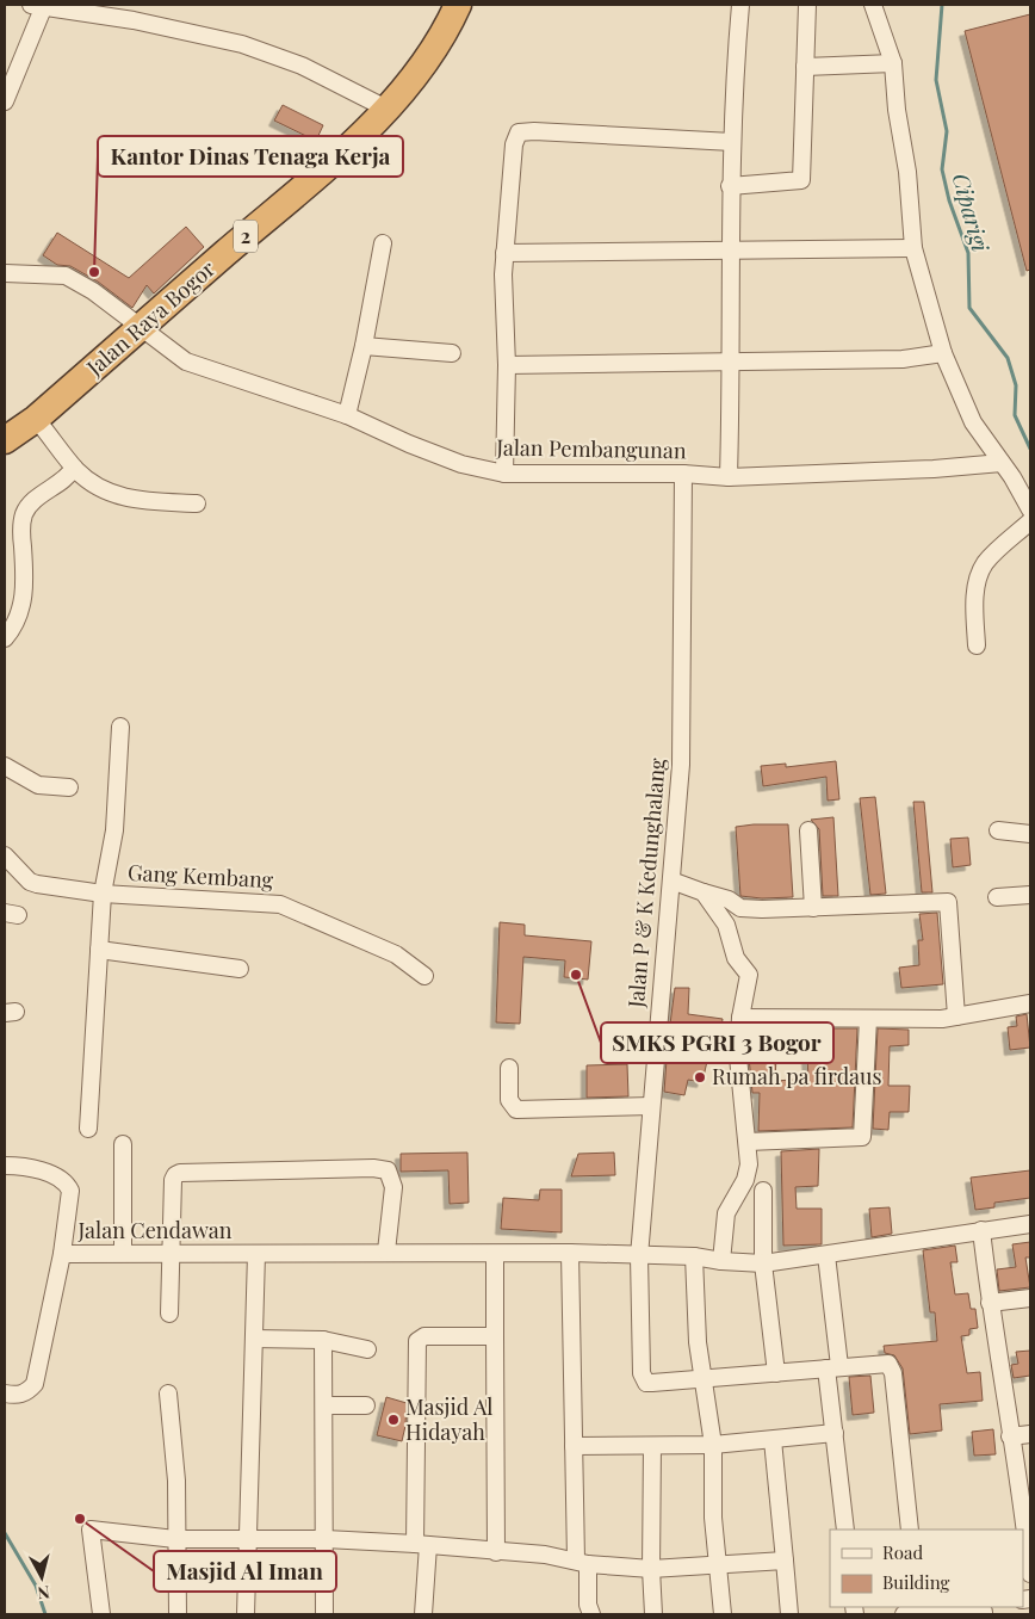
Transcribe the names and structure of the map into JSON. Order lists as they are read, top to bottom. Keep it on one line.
{"streets":{"highway":["2","Jalan Raya Bogor"],"street":["Jalan Pembangunan","Gang Kembang","Jalan P & K Kedunghalang","Jalan Cendawan"]},"crossings":[["Jalan Raya Bogor","Jalan Pembangunan"],["Jalan Pembangunan","Jalan P & K Kedunghalang"],["Jalan P & K Kedunghalang","Jalan Cendawan"]],"water":["Ciparigi"],"places":["Kantor Dinas Tenaga Kerja","SMKS PGRI 3 Bogor","Rumah pa firdaus","Masjid Al Hidayah","Masjid Al Iman"],"legend":["Road","Building"],"north":"bottom"}
